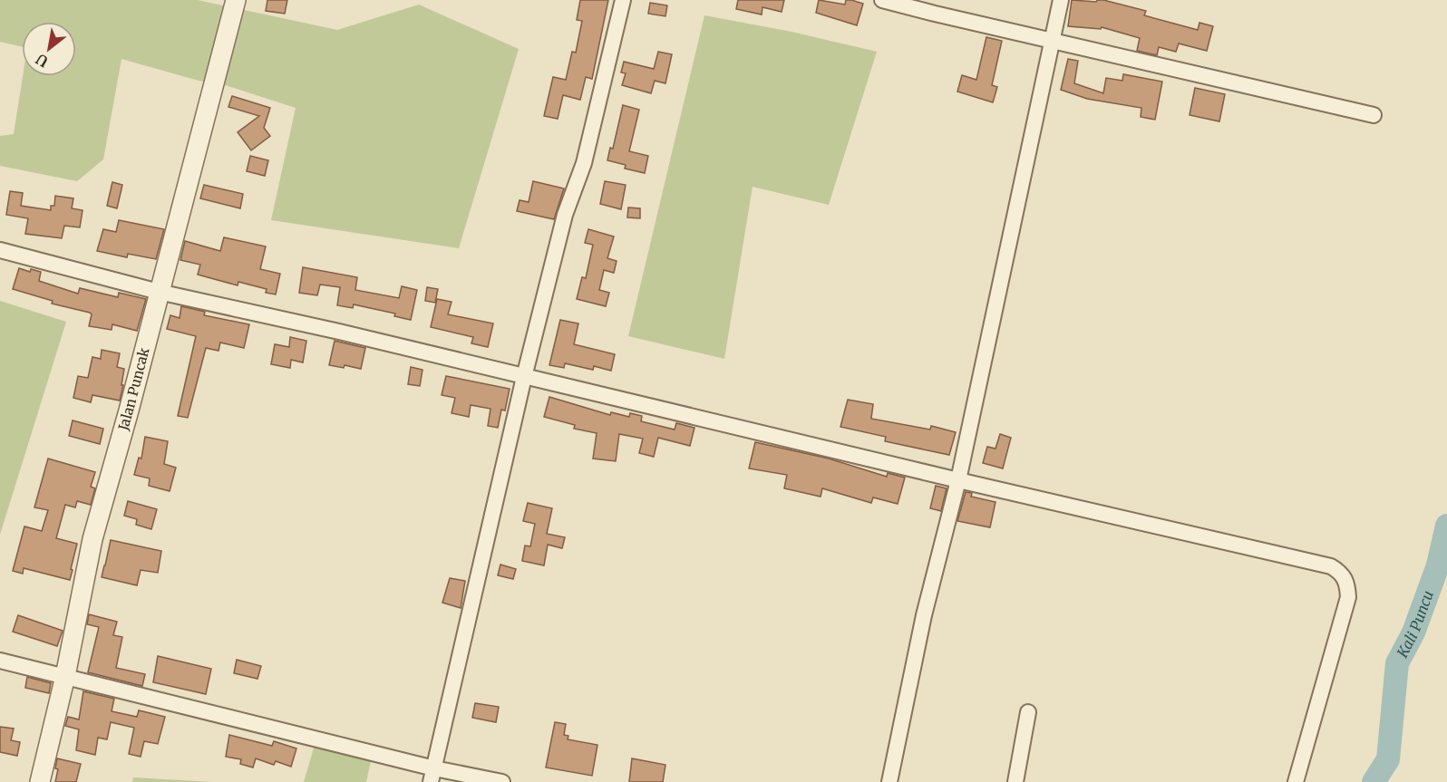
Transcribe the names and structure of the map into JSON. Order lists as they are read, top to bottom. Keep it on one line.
{"streets":{"street":["Jalan Puncak"]},"water":["Kali Puncu"],"north":"bottom left"}
